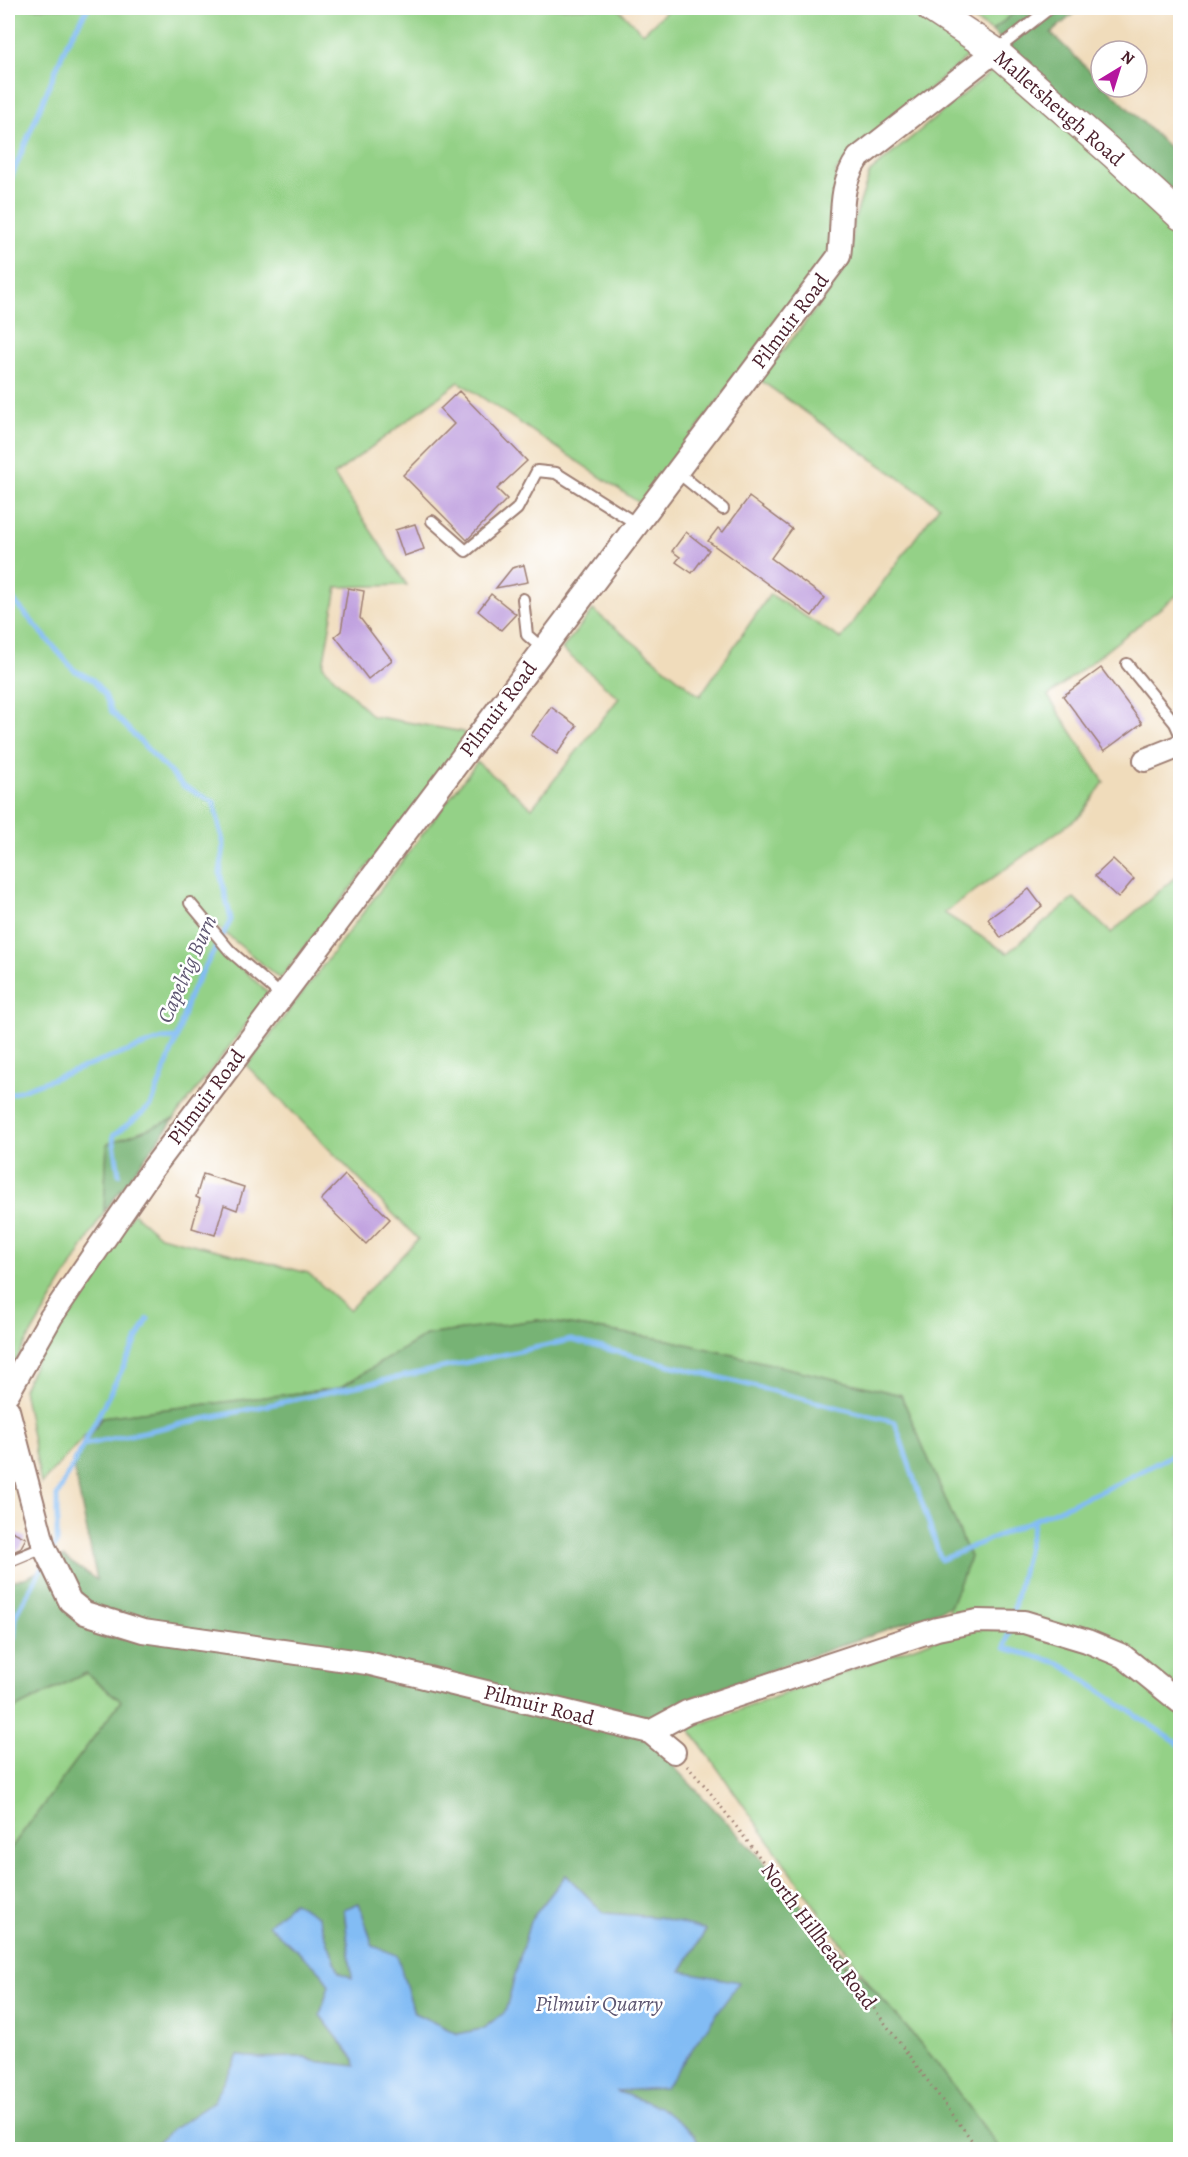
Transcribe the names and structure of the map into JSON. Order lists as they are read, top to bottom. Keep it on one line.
{"streets":{"street":["Malletsheugh Road","Pilmuir Road"],"path":["North Hillhead Road"]},"crossings":[["Malletsheugh Road","Pilmuir Road"]],"water":["Capelrig Burn","Pilmuir Quarry"],"north":"top right"}
